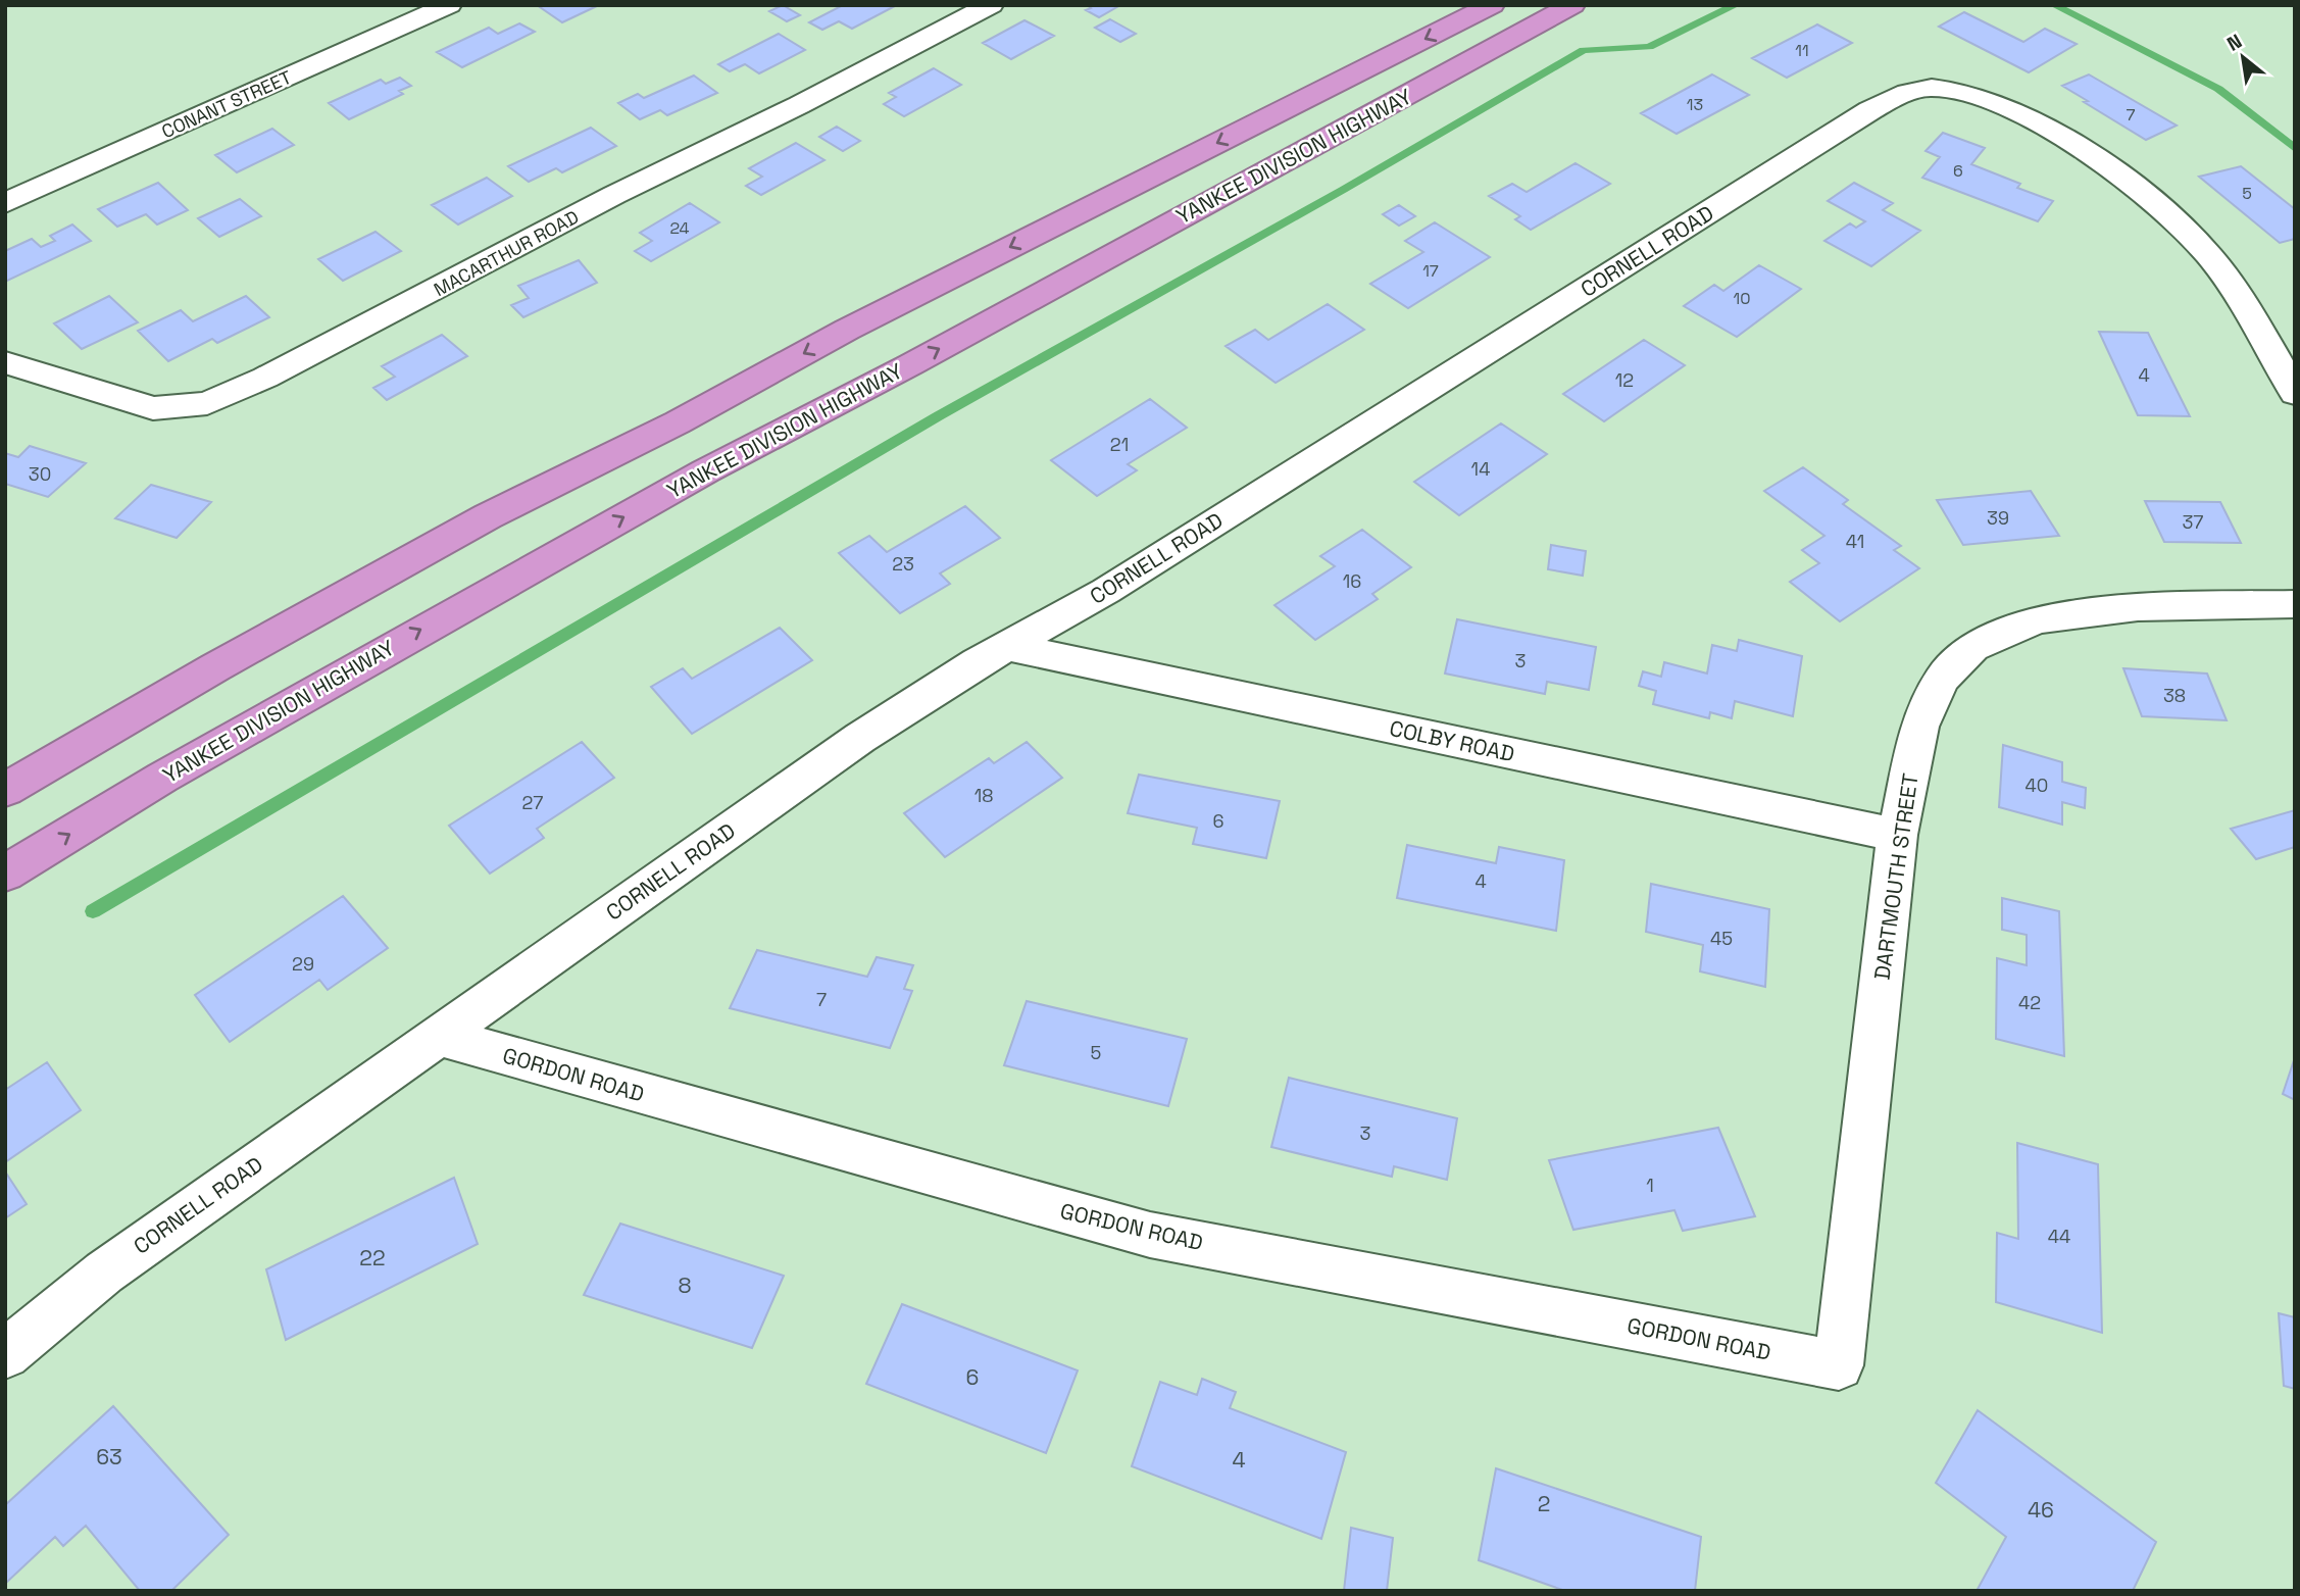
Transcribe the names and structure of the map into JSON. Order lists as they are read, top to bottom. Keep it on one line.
{"streets":{"highway":["YANKEE DIVISION HIGHWAY"],"street":["CONANT STREET","CORNELL ROAD","MACARTHUR ROAD","COLBY ROAD","DARTMOUTH STREET","GORDON ROAD"]},"crossings":[["CORNELL ROAD","COLBY ROAD"],["CORNELL ROAD","GORDON ROAD"],["COLBY ROAD","DARTMOUTH STREET"],["DARTMOUTH STREET","GORDON ROAD"]],"house_numbers":["11","13","7","6","5","24","17","10","4","12","21","14","30","39","37","41","23","16","3","38","40","18","27","6","4","45","29","7","42","5","3","1","44","22","8","6","63","4","2","46"],"north":"top left"}
